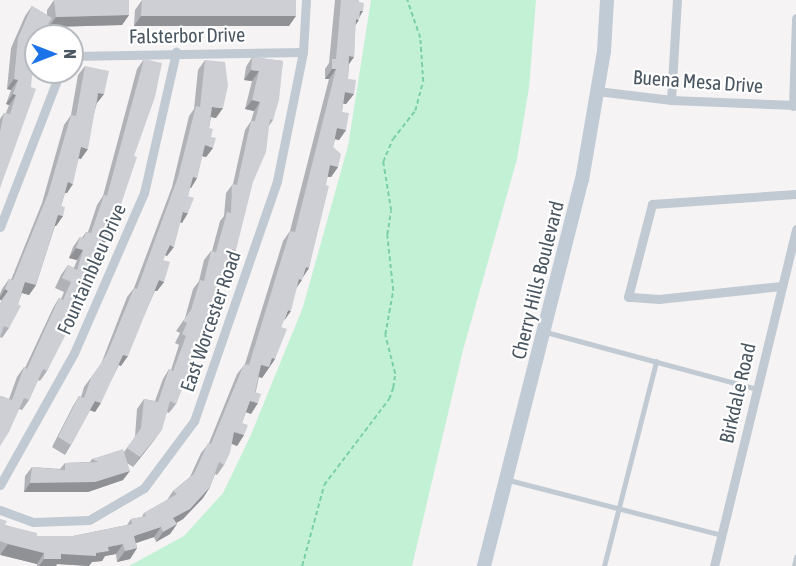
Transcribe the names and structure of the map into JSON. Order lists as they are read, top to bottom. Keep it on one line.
{"streets":{"street":["Falsterbor Drive","Buena Mesa Drive","Fountainbleu Drive","Cherry Hills Boulevard","East Worcester Road","Birkdale Road"]},"crossings":[["Falsterbor Drive","Fountainbleu Drive"],["Falsterbor Drive","East Worcester Road"],["Buena Mesa Drive","Cherry Hills Boulevard"]],"north":"right"}
